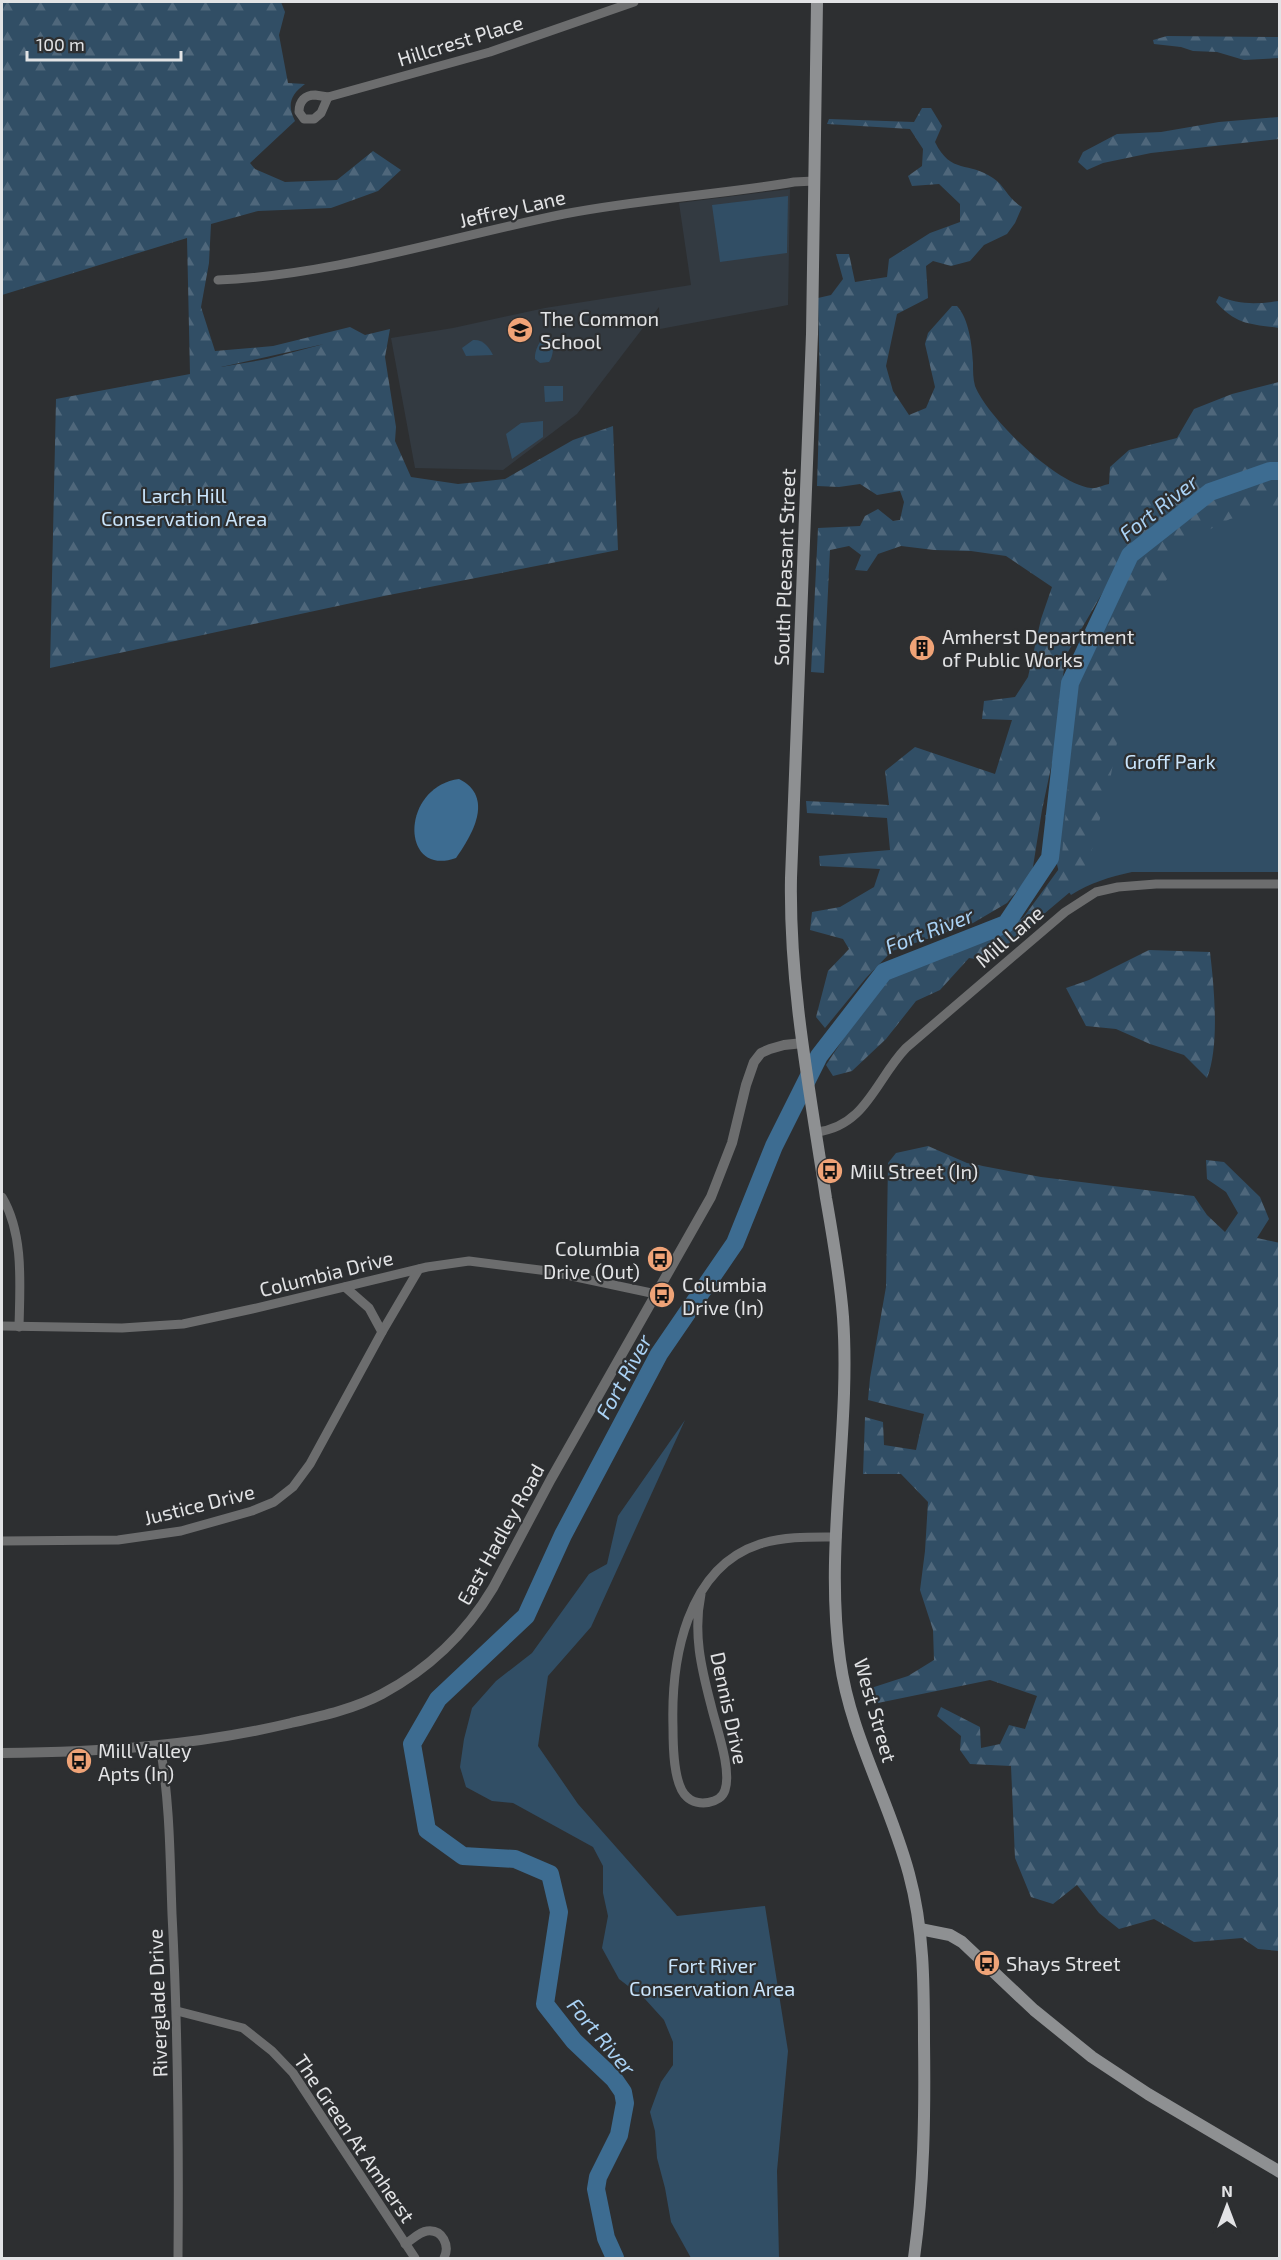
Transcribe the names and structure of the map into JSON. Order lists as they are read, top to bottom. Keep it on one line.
{"streets":{"main road":["South Pleasant Street","West Street"],"street":["Hillcrest Place","Jeffrey Lane","Mill Lane","Columbia Drive","Justice Drive","East Hadley Road","Dennis Drive","Riverglade Drive","The Green At Amherst"]},"crossings":[["Jeffrey Lane","South Pleasant Street"],["South Pleasant Street","Mill Lane"],["South Pleasant Street","East Hadley Road"],["South Pleasant Street","West Street"],["Mill Lane","West Street"],["Columbia Drive","Justice Drive"],["Columbia Drive","East Hadley Road"],["East Hadley Road","Riverglade Drive"],["Dennis Drive","West Street"],["Riverglade Drive","The Green At Amherst"]],"water":["Fort River"],"parks":["Larch Hill Conservation Area","Groff Park","Fort River Conservation Area"],"places":{"school or university":["The Common School"],"building":["Amherst Department of Public Works"],"bus stop":["Mill Street (In)","Columbia Drive (Out)","Columbia Drive (In)","Mill Valley Apts (In)","Shays Street"]},"scale_bar":"100 m","north":"top"}
